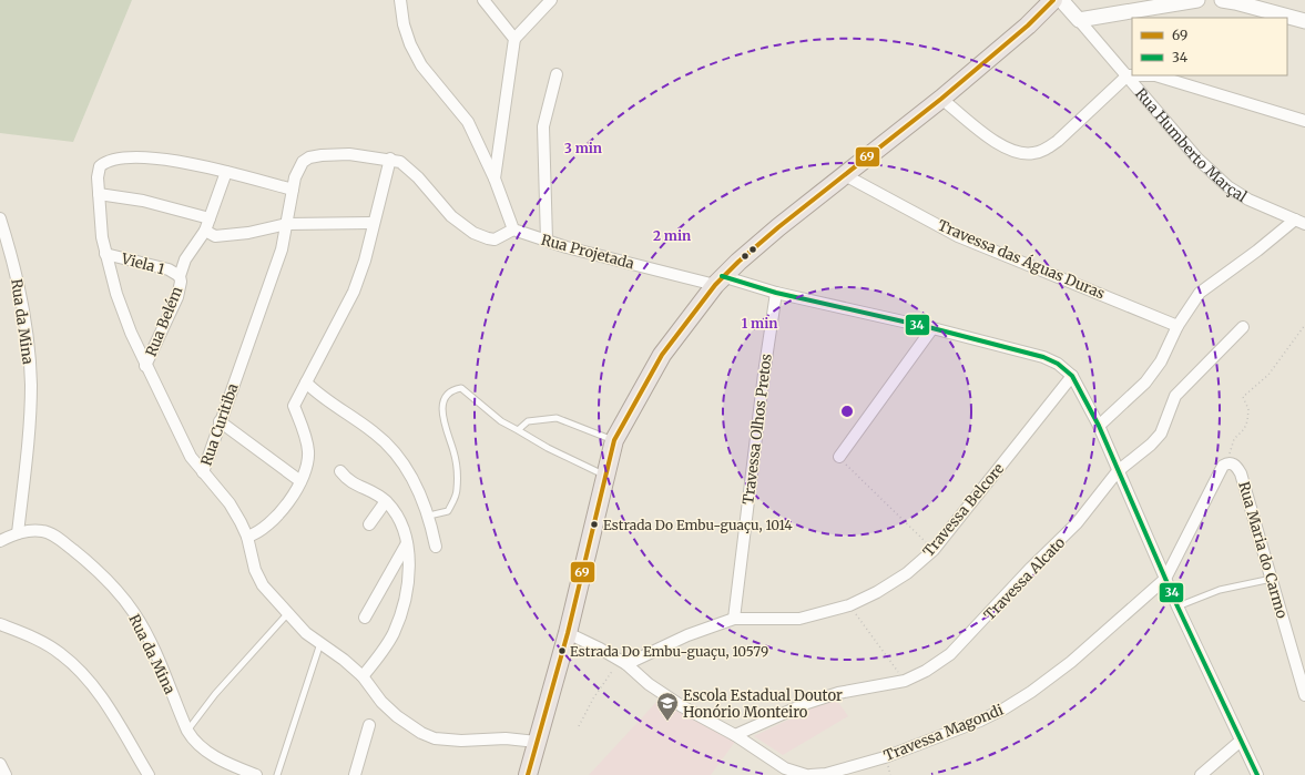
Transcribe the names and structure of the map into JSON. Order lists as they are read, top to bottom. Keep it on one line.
{"streets":{"street":["Rua Humberto Marçal","Rua Projetada","Travessa das Águas Duras","Viela 1","Rua da Mina","Rua Belém","Rua Curitiba","Travessa Olhos Pretos","Travessa Belcore","Rua Maria do Carmo","Travessa Alcato","Travessa Magondi"]},"crossings":[["Rua Projetada","Rua Curitiba"],["Rua Projetada","Travessa Olhos Pretos"],["Rua Projetada","Travessa Belcore"],["Viela 1","Rua Belém"],["Viela 1","Rua Curitiba"],["Rua Belém","Rua Curitiba"],["Travessa Olhos Pretos","Travessa Belcore"],["Rua Maria do Carmo","Travessa Magondi"]],"places":{"other":["Estrada Do Embu-guaçu, 1014","Estrada Do Embu-guaçu, 10579"],"school or university":["Escola Estadual Doutor Honório Monteiro"]},"lines":["transit line 69","transit line 34"],"legend":["69","34"],"rings":["3 min","2 min","1 min"]}
